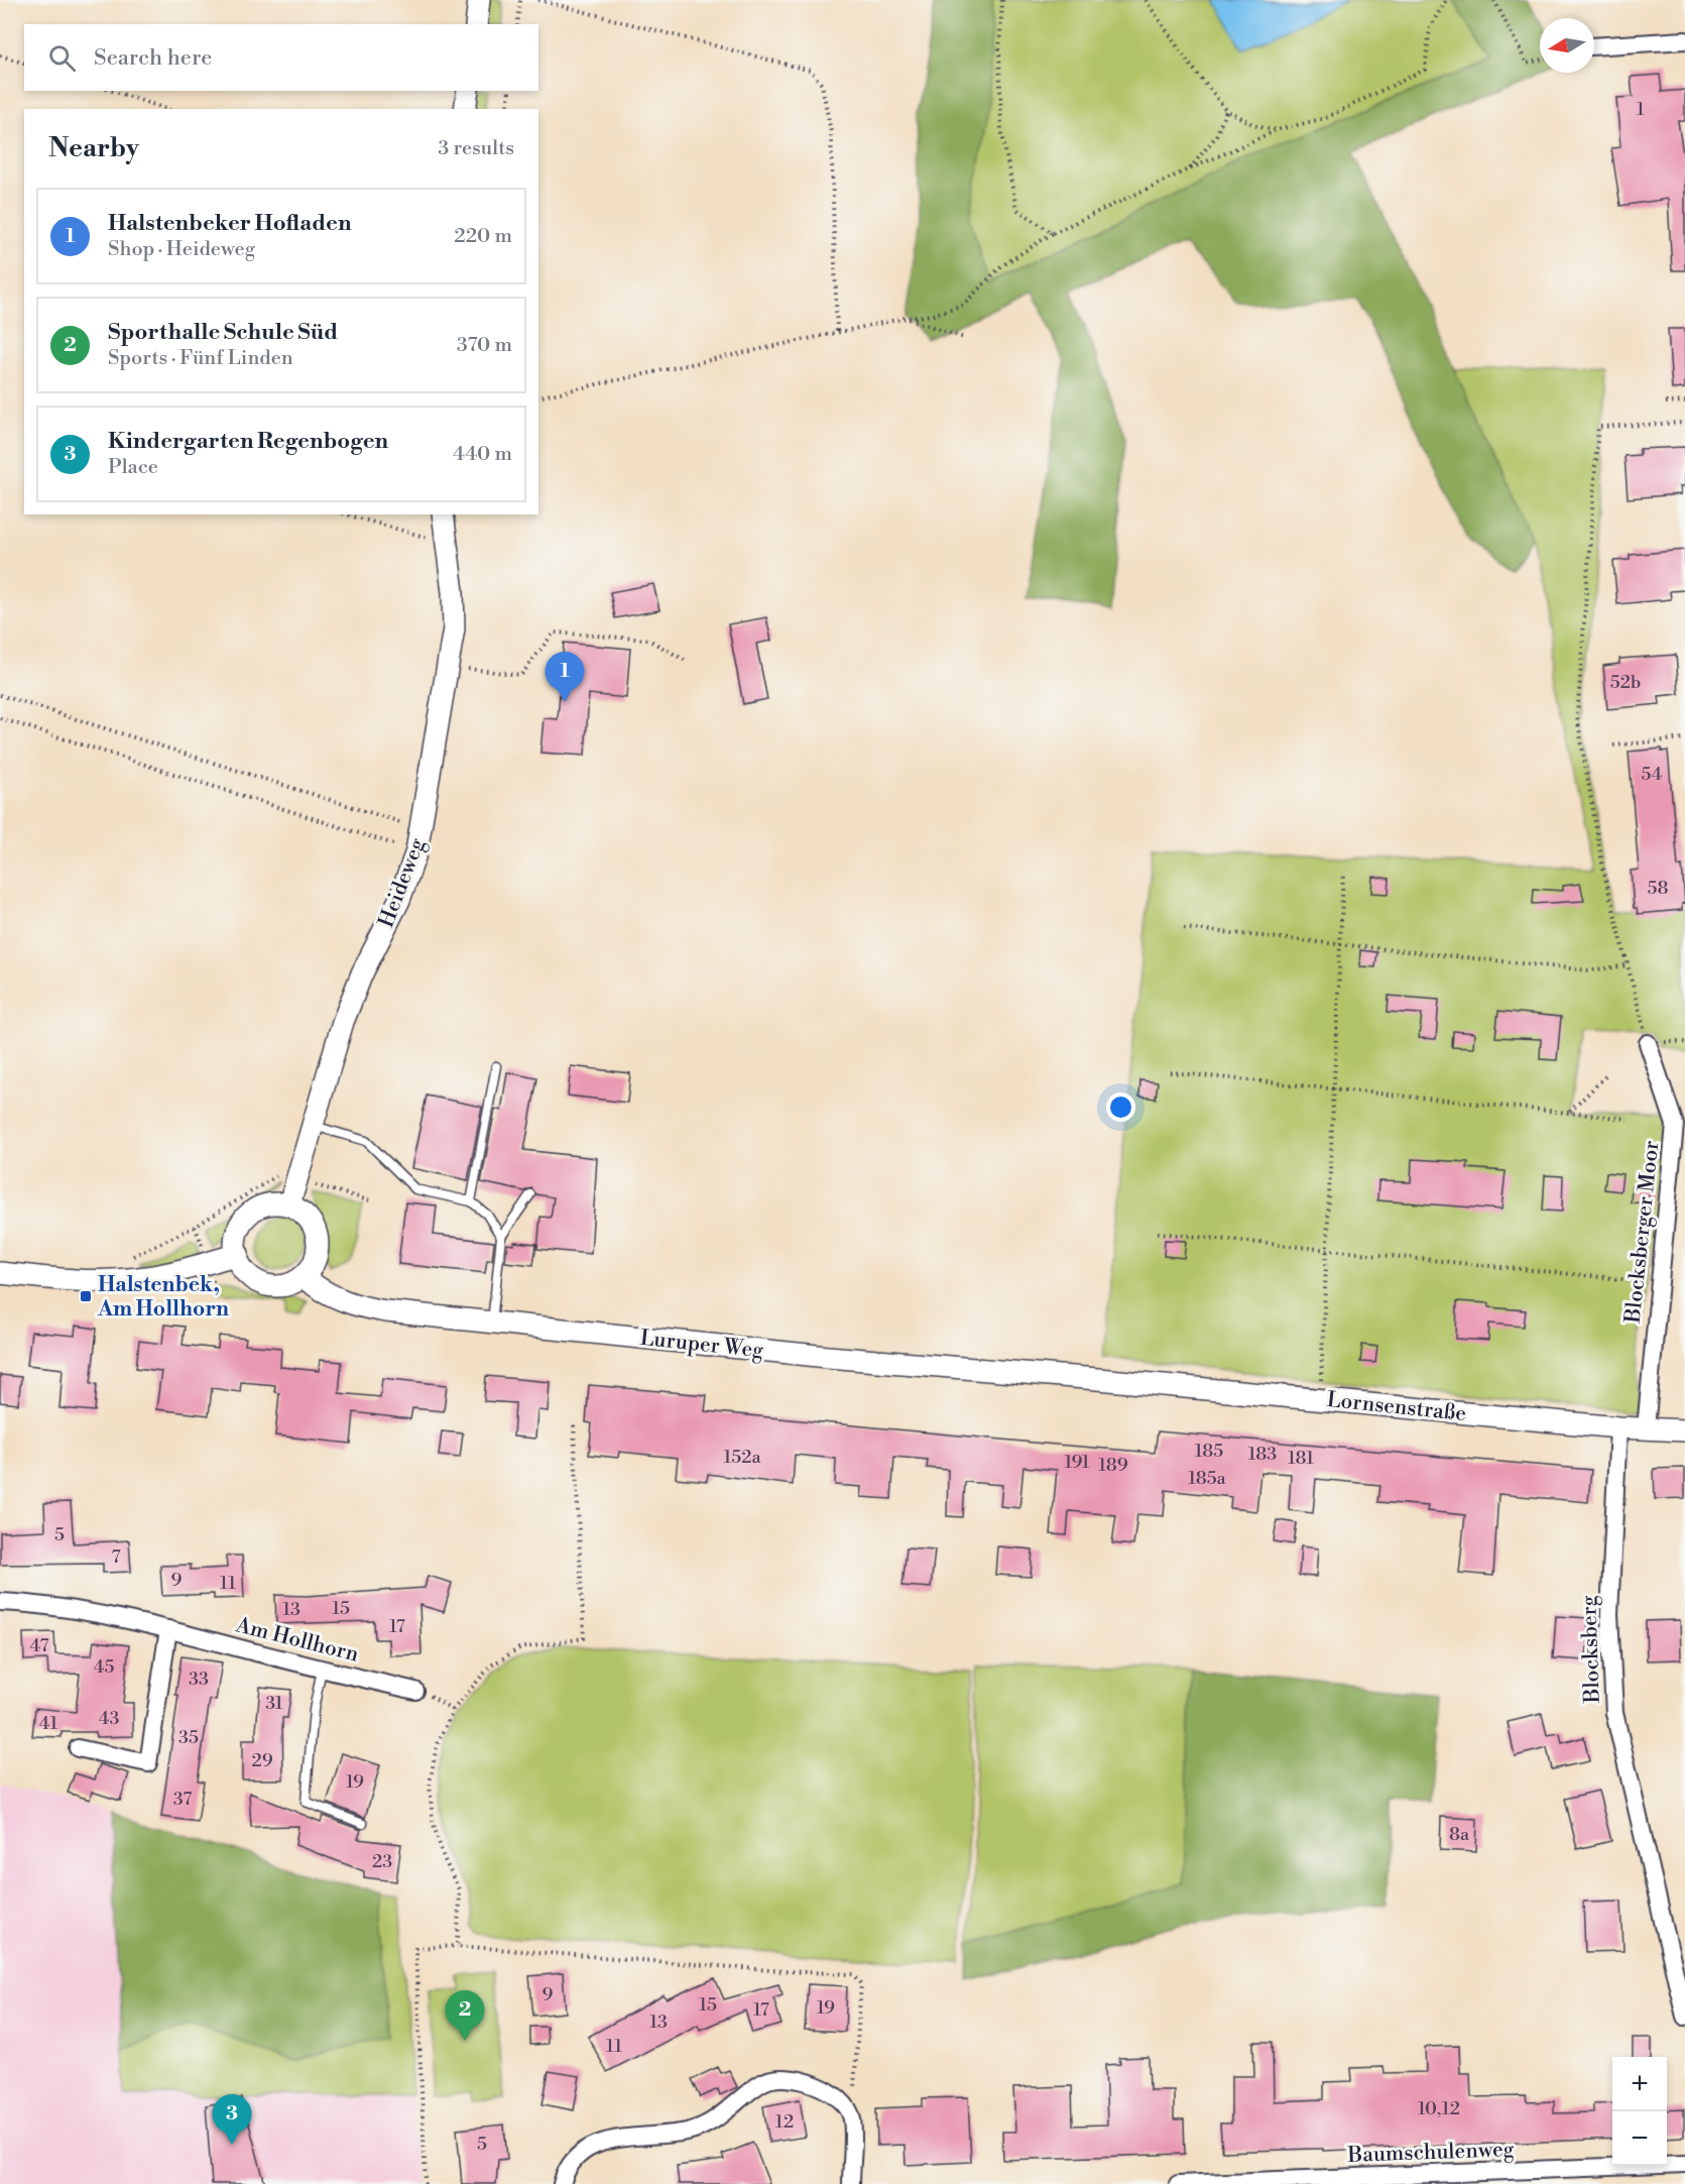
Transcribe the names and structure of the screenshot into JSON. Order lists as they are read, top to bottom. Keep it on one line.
{"streets":{"street":["Heideweg","Blocksberger Moor","Luruper Weg","Lornsenstraße","Am Hollhorn","Blocksberg","Baumschulenweg"]},"crossings":[["Heideweg","Luruper Weg"],["Blocksberger Moor","Lornsenstraße"],["Luruper Weg","Lornsenstraße"],["Lornsenstraße","Blocksberg"]],"places":{"transit":["Halstenbek, Am Hollhorn"]},"house_numbers":["1","52b","54","58","185","183","152a","181","191","189","185a","5","7","9","11","15","13","17","47","45","33","31","43","41","35","29","19","37","8a","23","9","15","19","17","13","11","10,12","12","5"],"north":"left","page":{"search":"Search here","heading":["Nearby","3 results"],"list":[{"mark":"1","name":"Halstenbeker Hofladen","note":"Shop · Heideweg","value":"220 m"},{"mark":"2","name":"Sporthalle Schule Süd","note":"Sports · Fünf Linden","value":"370 m"},{"mark":"3","name":"Kindergarten Regenbogen","note":"Place","value":"440 m"}],"pins":["1","2","3"],"map_buttons":["+","−"]}}
